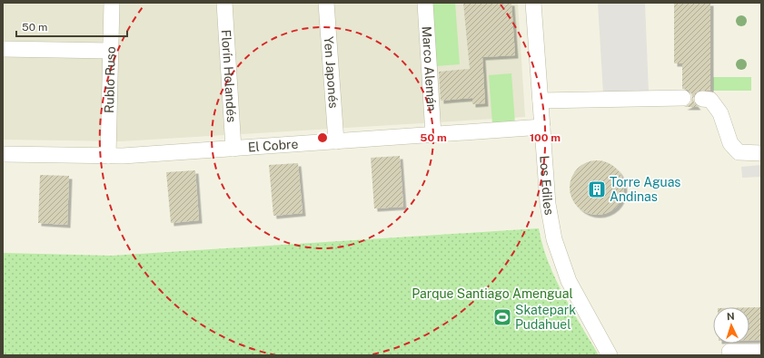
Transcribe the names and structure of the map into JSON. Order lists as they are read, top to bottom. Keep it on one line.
{"streets":{"street":["Marco Alemán","Yen Japonés","Florín Holandés","Rublo Ruso","El Cobre","Los Ediles"]},"crossings":[["Marco Alemán","El Cobre"],["Yen Japonés","El Cobre"],["Florín Holandés","El Cobre"],["Rublo Ruso","El Cobre"],["El Cobre","Los Ediles"]],"parks":["Parque Santiago Amengual"],"places":{"building":["Torre Aguas Andinas"],"sports":["Skatepark Pudahuel"]},"scale_bar":"50 m","north":"top","rings":["50 m","100 m"]}
